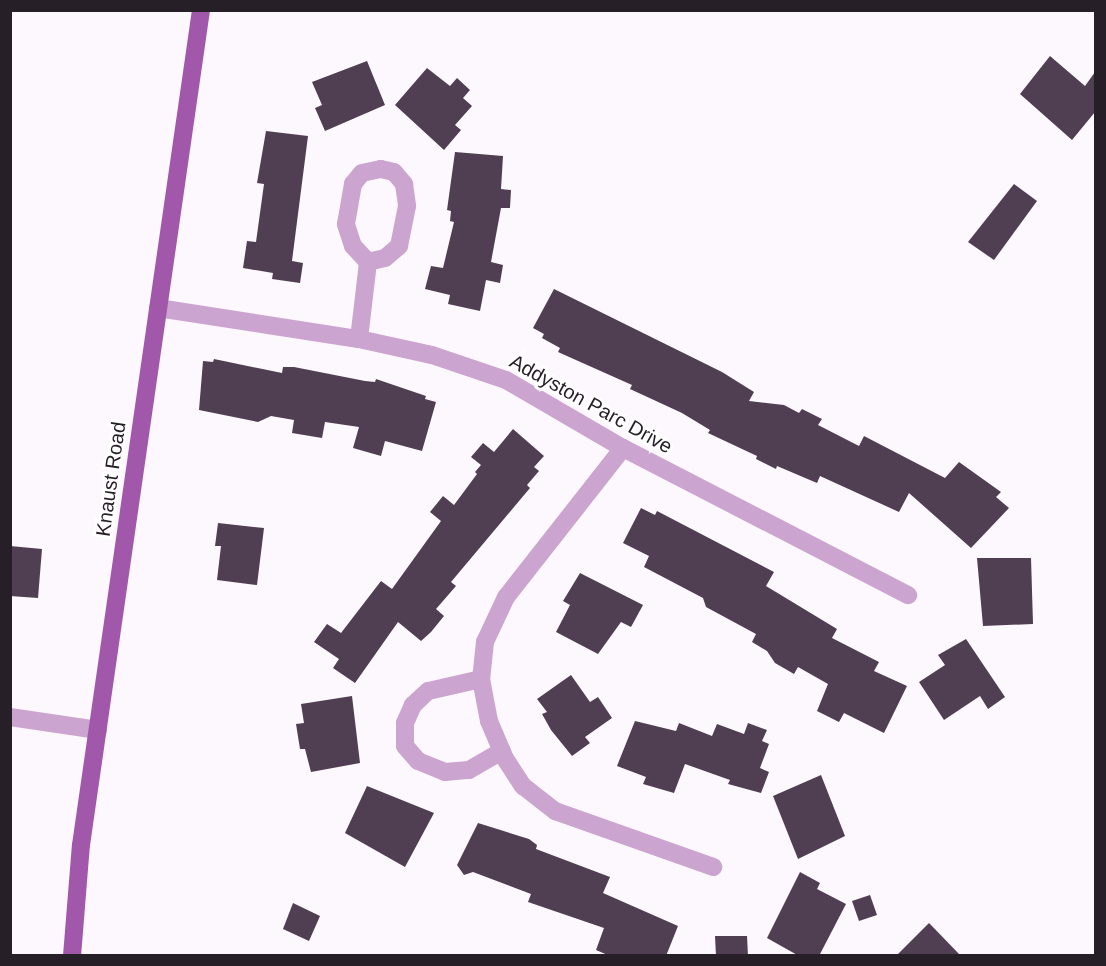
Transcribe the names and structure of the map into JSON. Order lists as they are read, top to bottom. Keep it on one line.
{"streets":{"main road":["Knaust Road"],"street":["Addyston Parc Drive"]},"crossings":[["Addyston Parc Drive","Knaust Road"]]}
